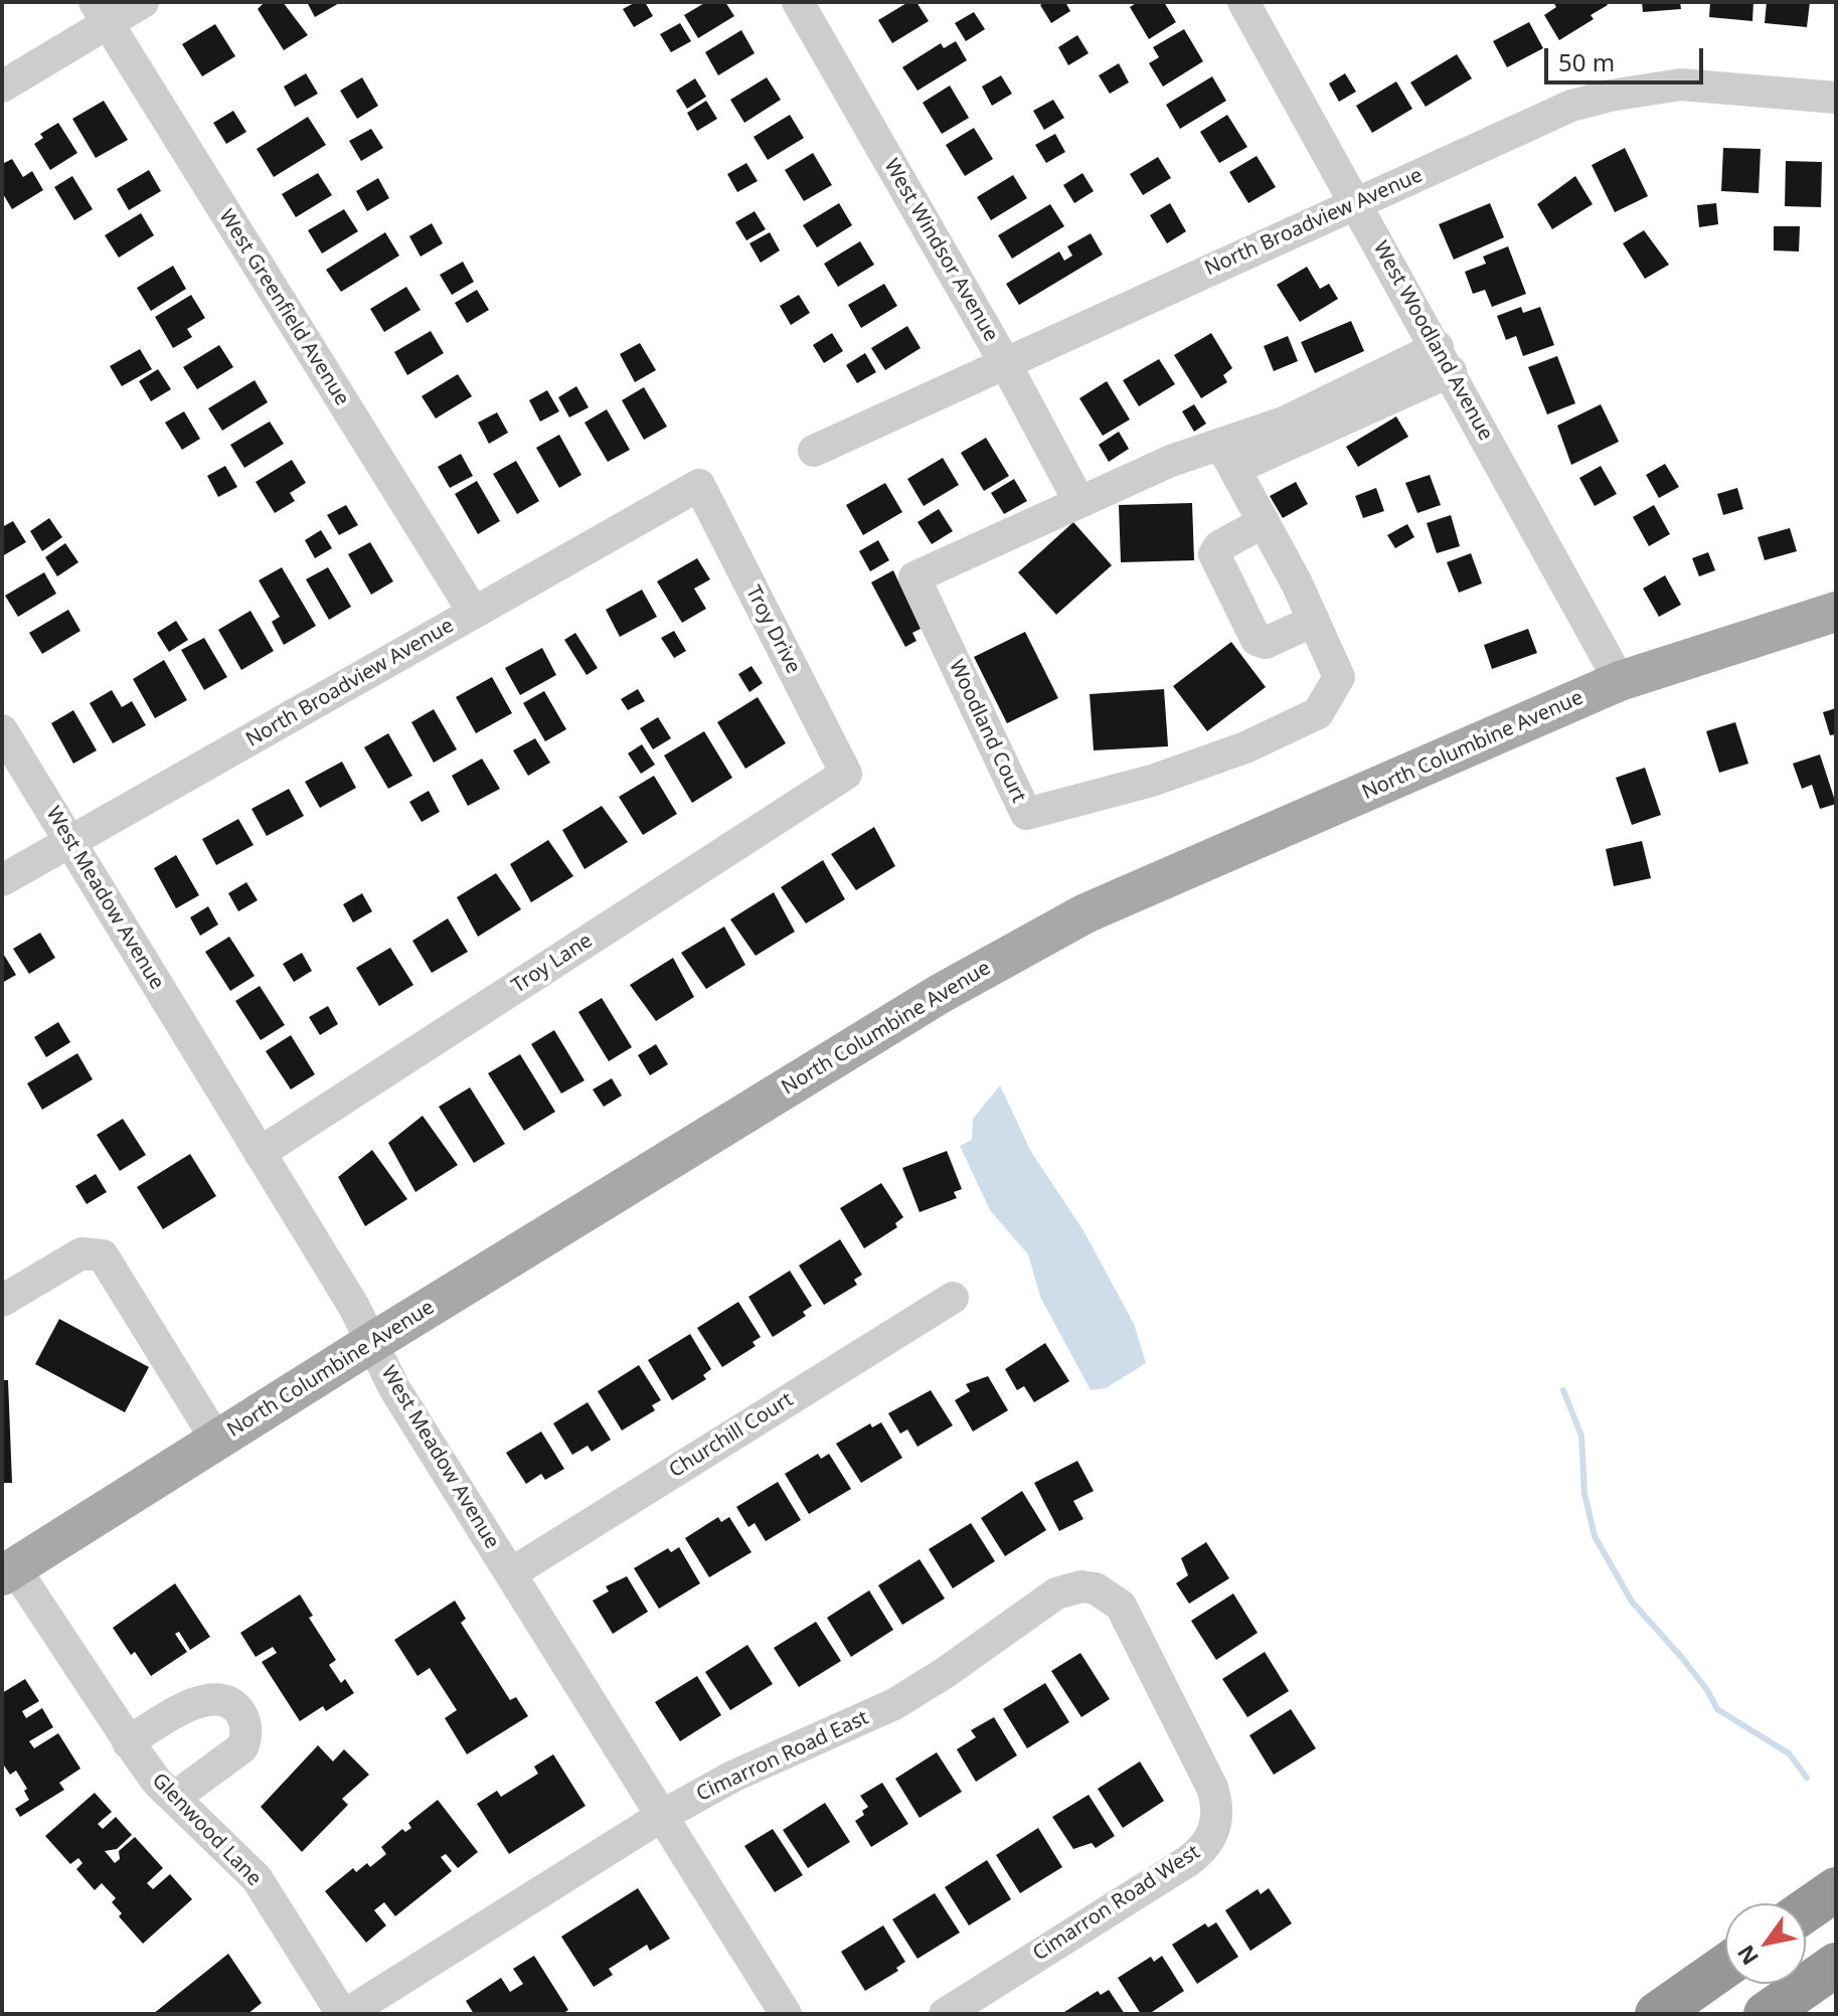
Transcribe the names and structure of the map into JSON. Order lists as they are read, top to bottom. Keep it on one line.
{"streets":{"main road":["North Columbine Avenue"],"street":["North Broadview Avenue","West Windsor Avenue","West Greenfield Avenue","West Woodland Avenue","Troy Drive","Woodland Court","West Meadow Avenue","Troy Lane","Churchill Court","Cimarron Road East","Glenwood Lane","Cimarron Road West"]},"crossings":[["North Broadview Avenue","West Windsor Avenue"],["North Broadview Avenue","West Greenfield Avenue"],["North Broadview Avenue","West Woodland Avenue"],["North Broadview Avenue","Troy Drive"],["North Broadview Avenue","West Meadow Avenue"],["West Windsor Avenue","Woodland Court"],["West Woodland Avenue","North Columbine Avenue"],["Troy Drive","Troy Lane"],["North Columbine Avenue","West Meadow Avenue"],["North Columbine Avenue","Glenwood Lane"],["West Meadow Avenue","Troy Lane"],["West Meadow Avenue","Churchill Court"],["West Meadow Avenue","Cimarron Road East"],["Cimarron Road East","Glenwood Lane"],["Cimarron Road East","Cimarron Road West"]],"scale_bar":"50 m","north":"bottom left"}
